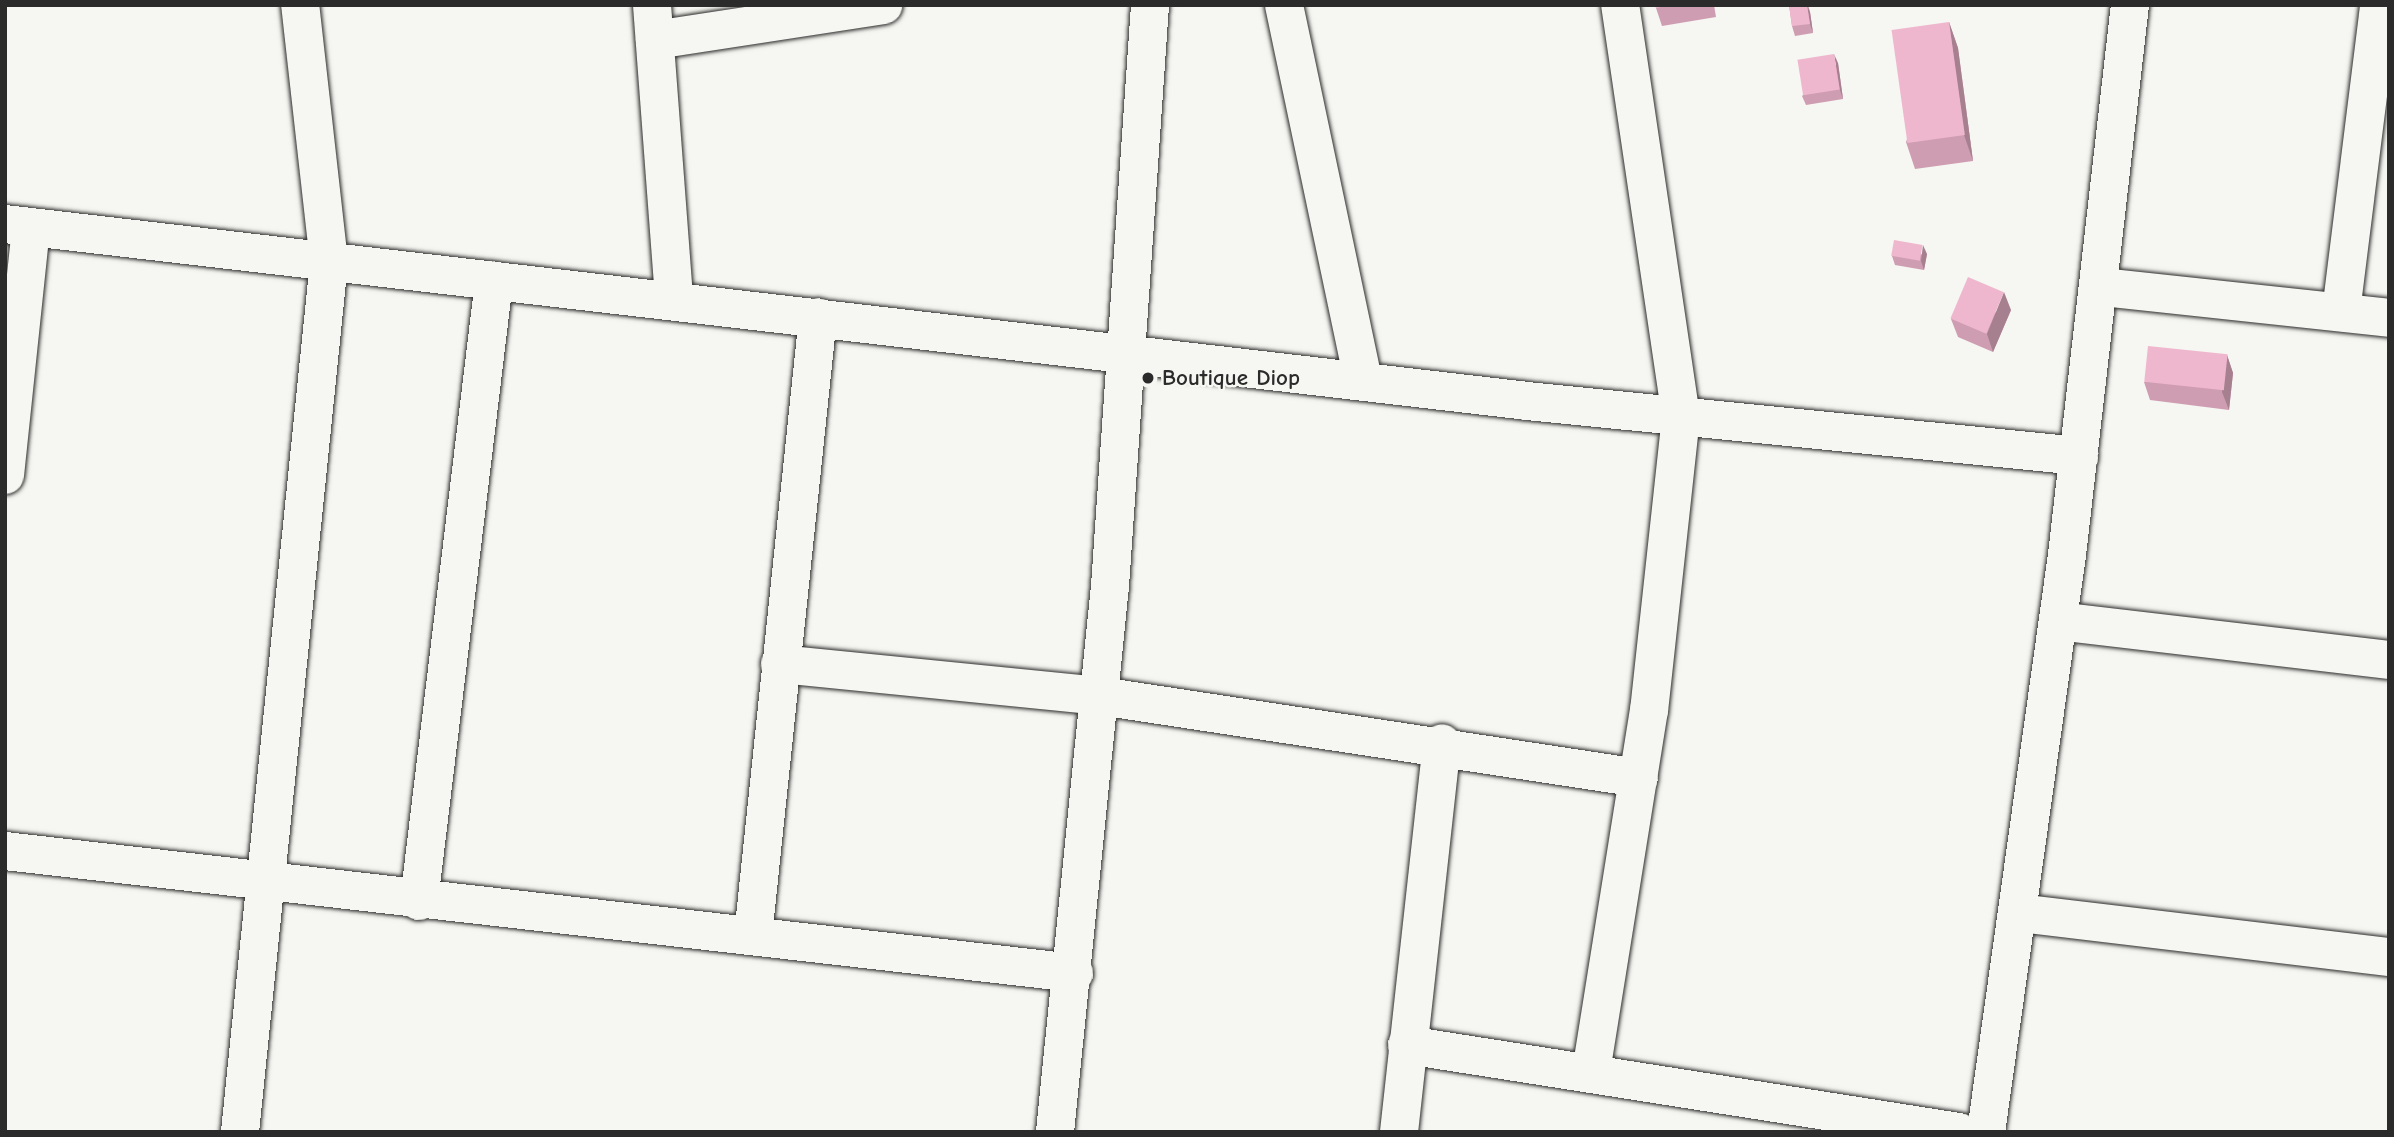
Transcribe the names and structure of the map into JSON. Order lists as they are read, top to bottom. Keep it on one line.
{"places":["Boutique Diop"]}
